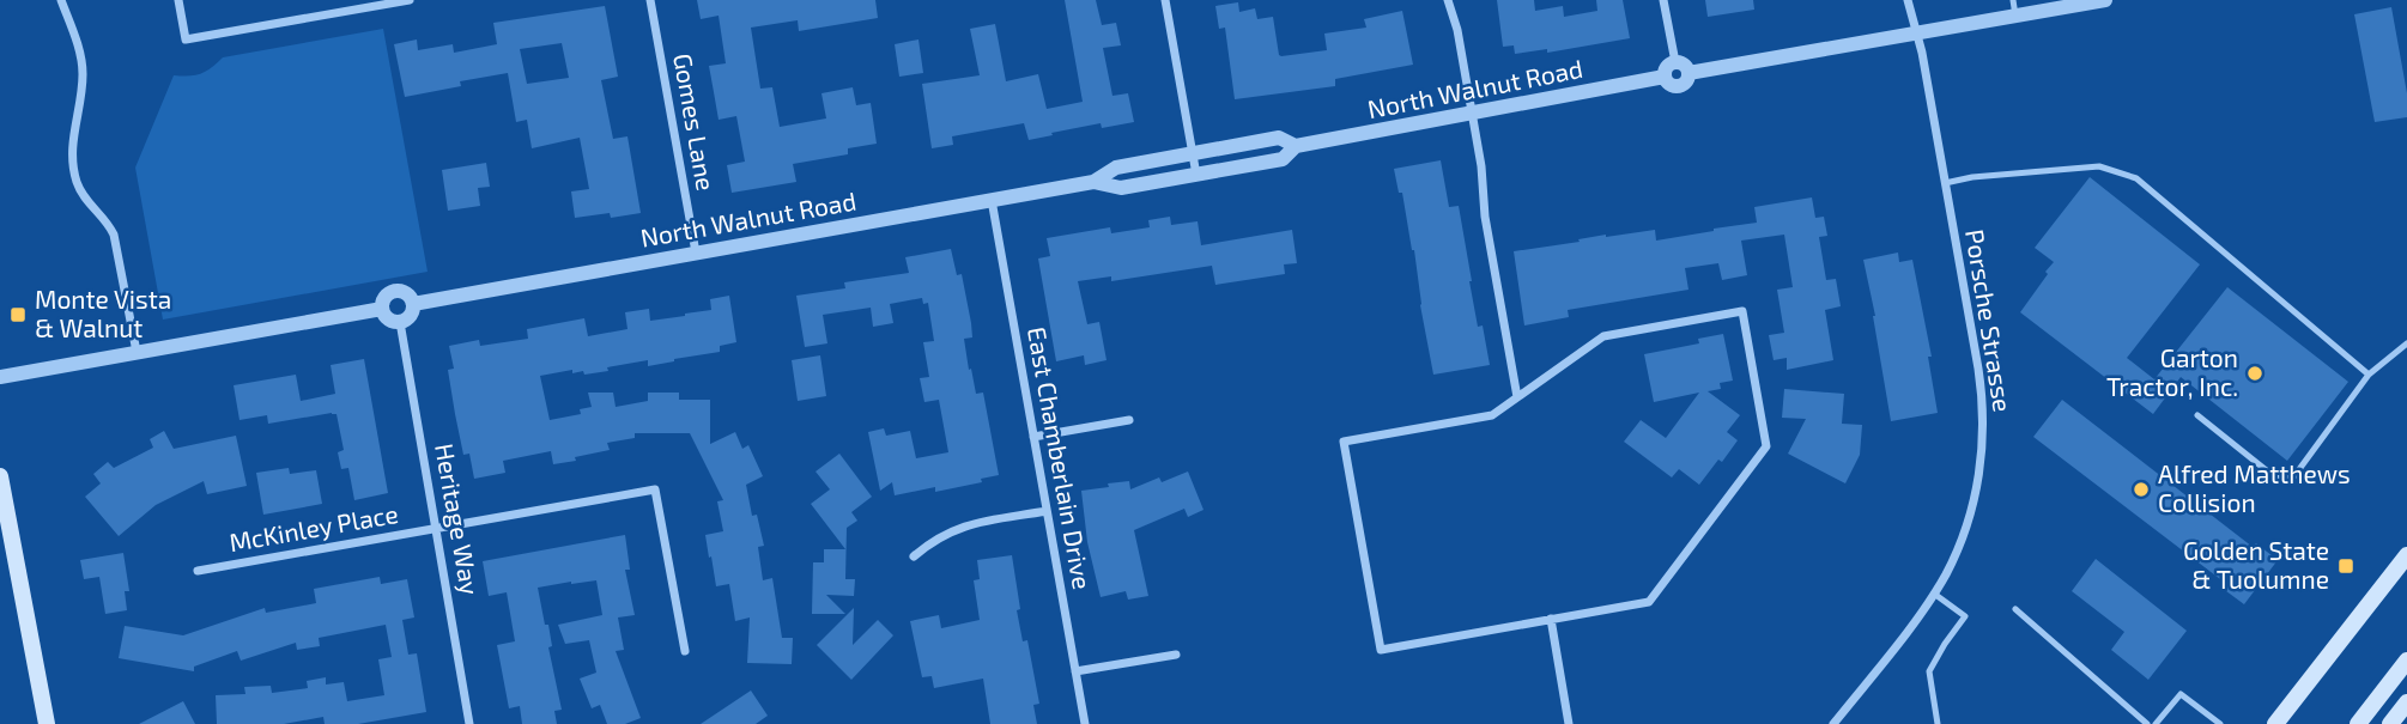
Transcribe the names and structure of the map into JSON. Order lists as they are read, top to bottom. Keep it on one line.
{"streets":{"street":["North Walnut Road","Gomes Lane","Porsche Strasse","East Chamberlain Drive","Heritage Way","McKinley Place"]},"crossings":[["North Walnut Road","Gomes Lane"],["North Walnut Road","East Chamberlain Drive"],["North Walnut Road","Heritage Way"],["Heritage Way","McKinley Place"]],"places":{"transit":["Monte Vista & Walnut","Golden State & Tuolumne"],"other":["Garton Tractor, Inc.","Alfred Matthews Collision"]}}
